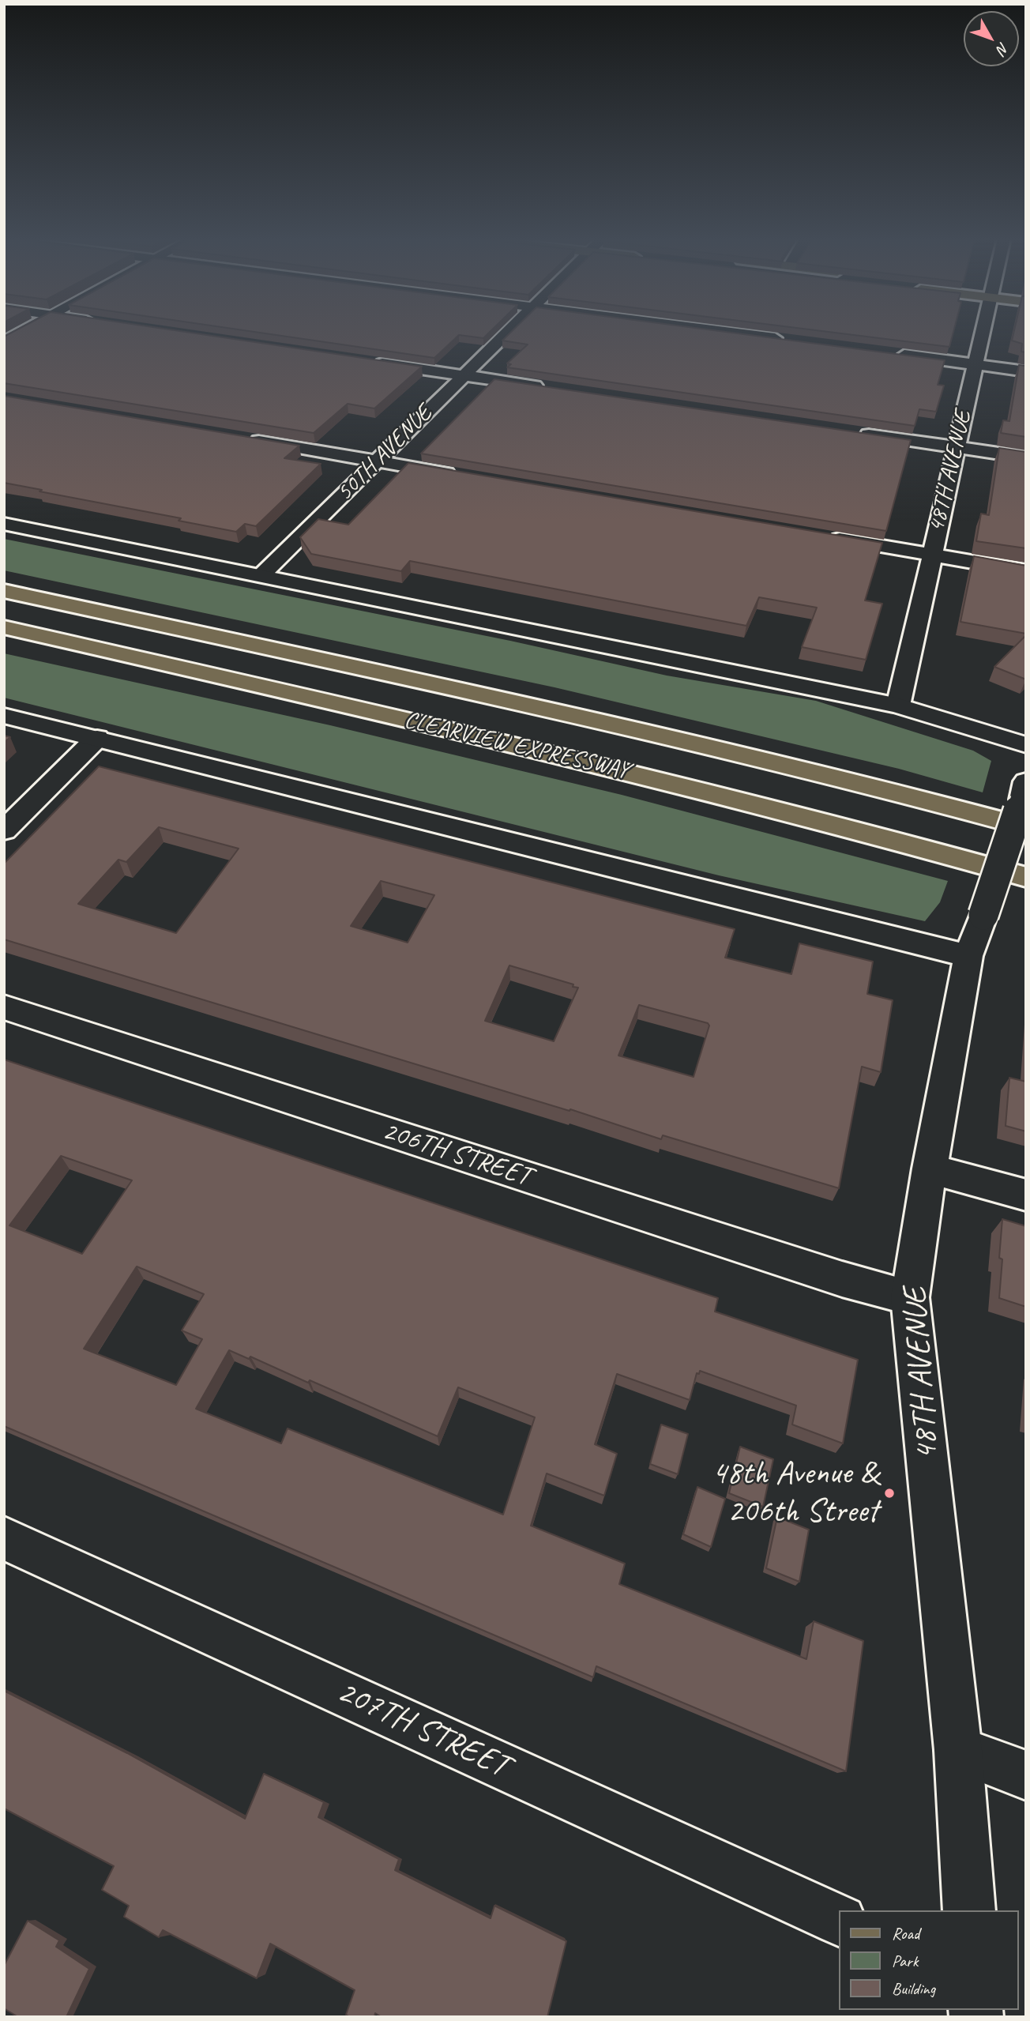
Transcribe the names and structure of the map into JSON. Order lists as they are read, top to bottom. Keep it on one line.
{"streets":{"main road":["CLEARVIEW EXPRESSWAY"],"street":["50TH AVENUE","48TH AVENUE","206TH STREET","207TH STREET"]},"crossings":[["48TH AVENUE","206TH STREET"]],"places":["48th Avenue & 206th Street"],"legend":["Road","Park","Building"],"north":"bottom right"}
